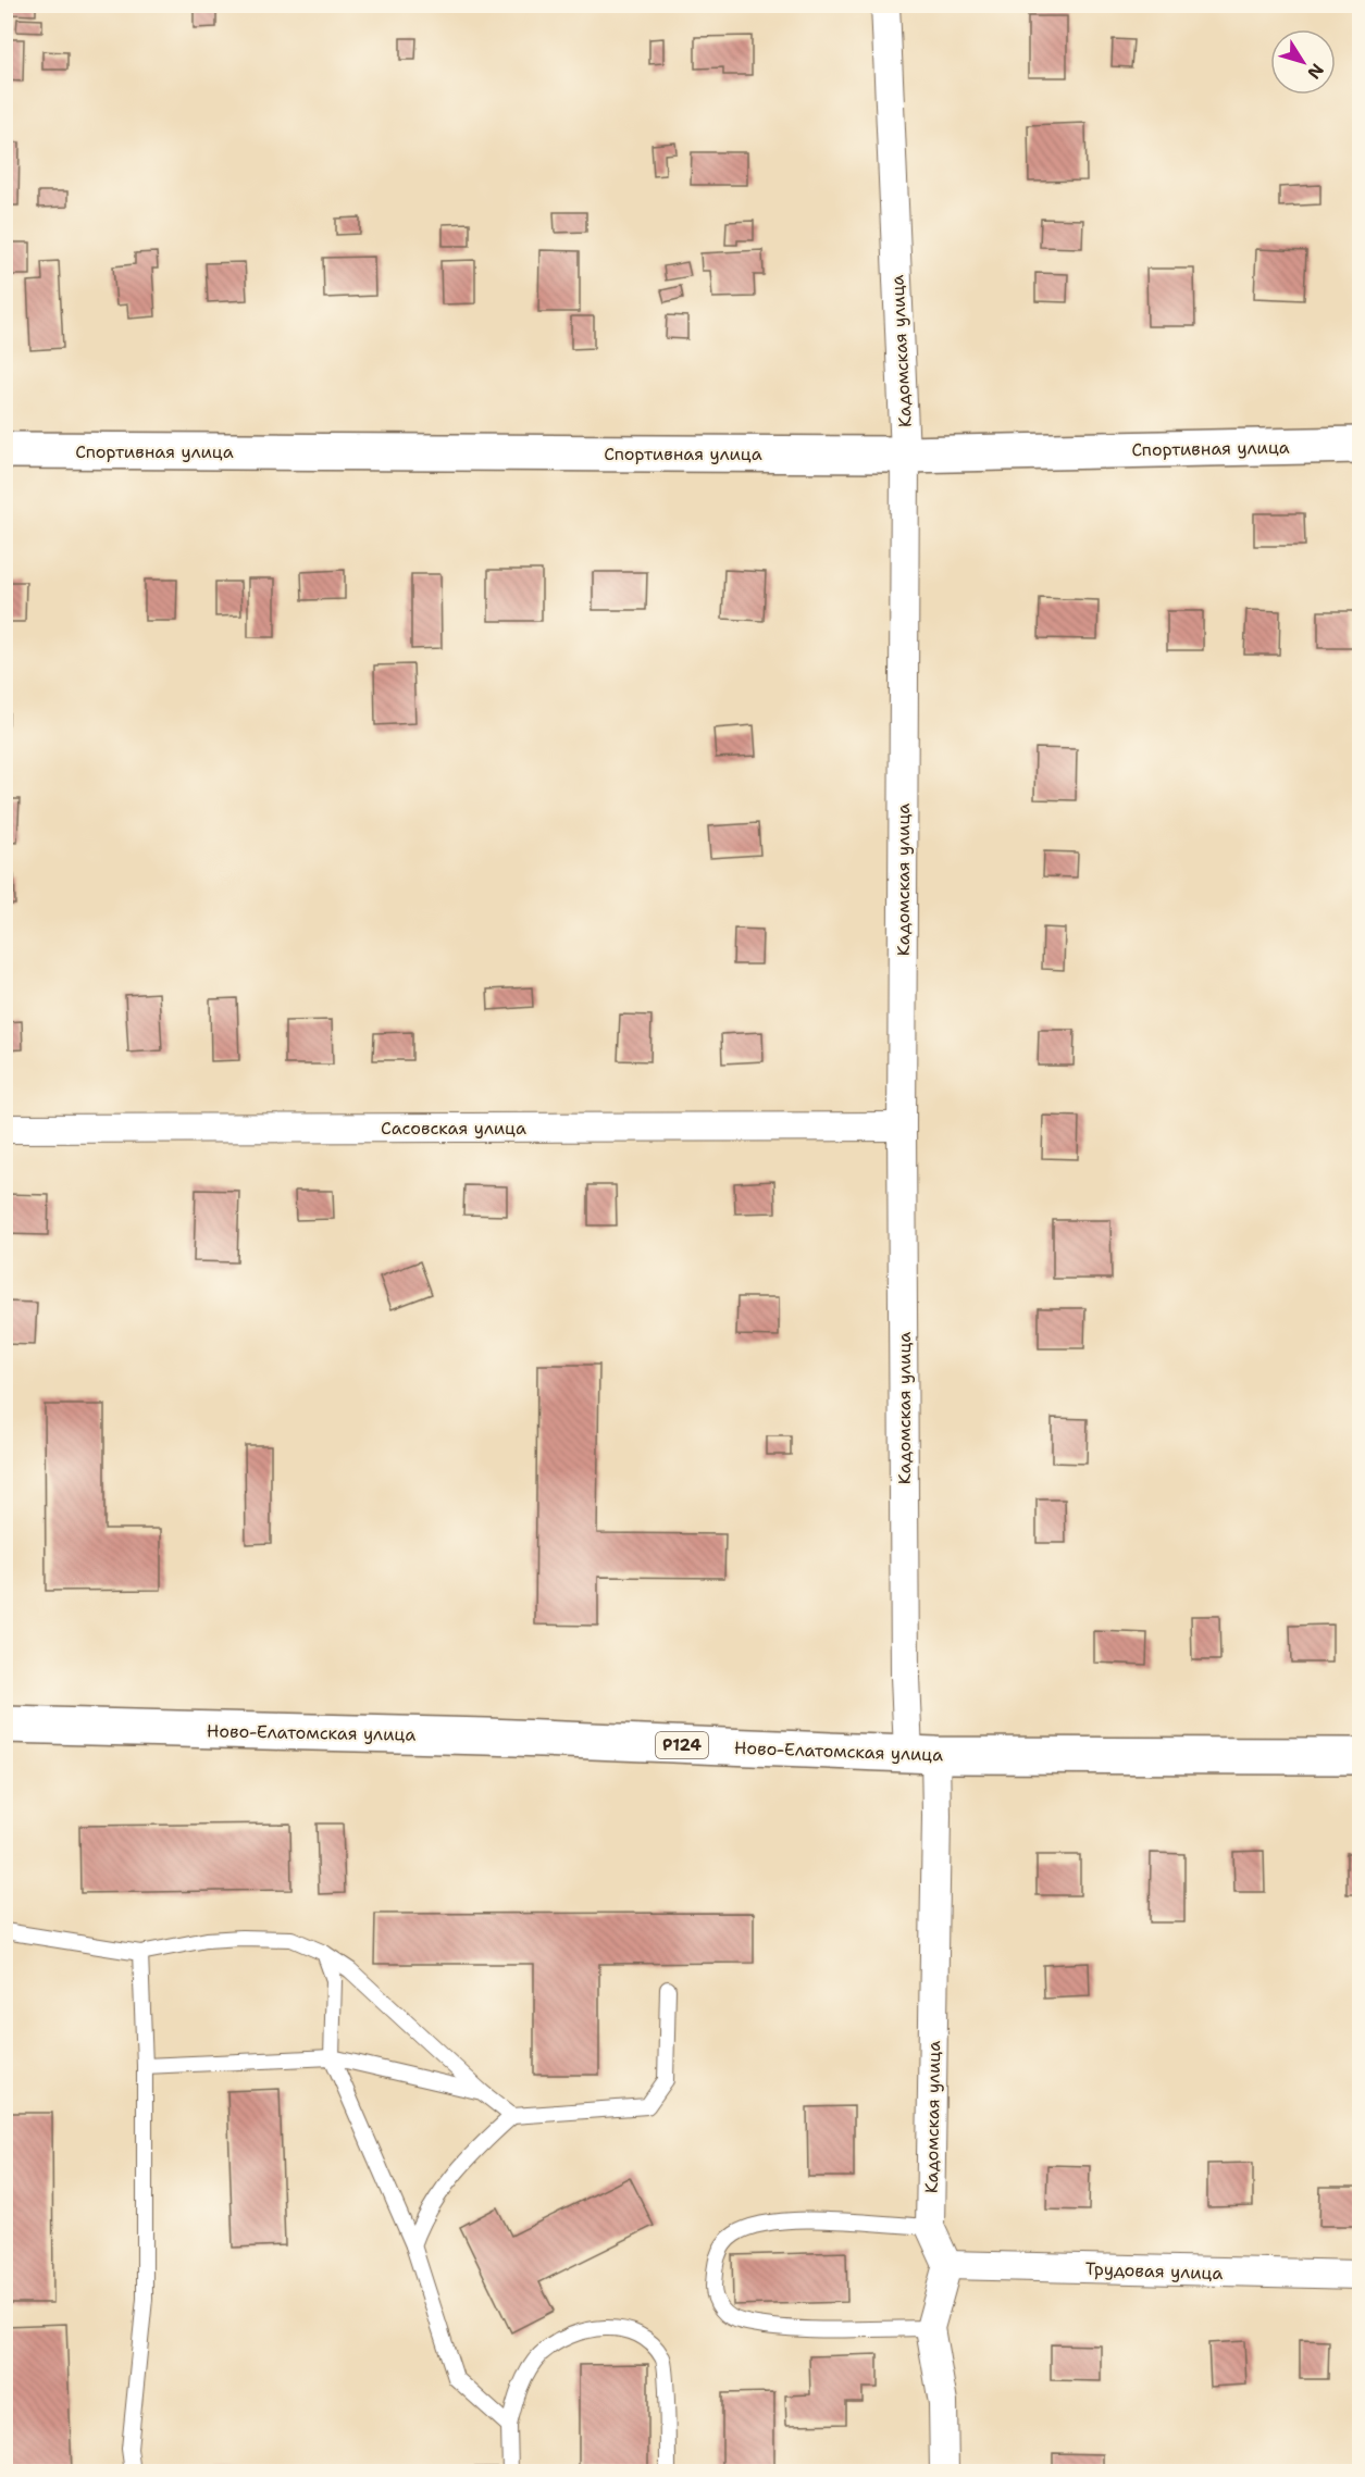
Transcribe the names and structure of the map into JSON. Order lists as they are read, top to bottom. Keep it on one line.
{"streets":{"street":["Кадомская улица","Спортивная улица","Сасовская улица","Ново-Елатомская улица","Р124","Трудовая улица"]},"crossings":[["Кадомская улица","Спортивная улица"],["Кадомская улица","Сасовская улица"],["Кадомская улица","Ново-Елатомская улица"],["Кадомская улица","Трудовая улица"]],"north":"bottom right"}
